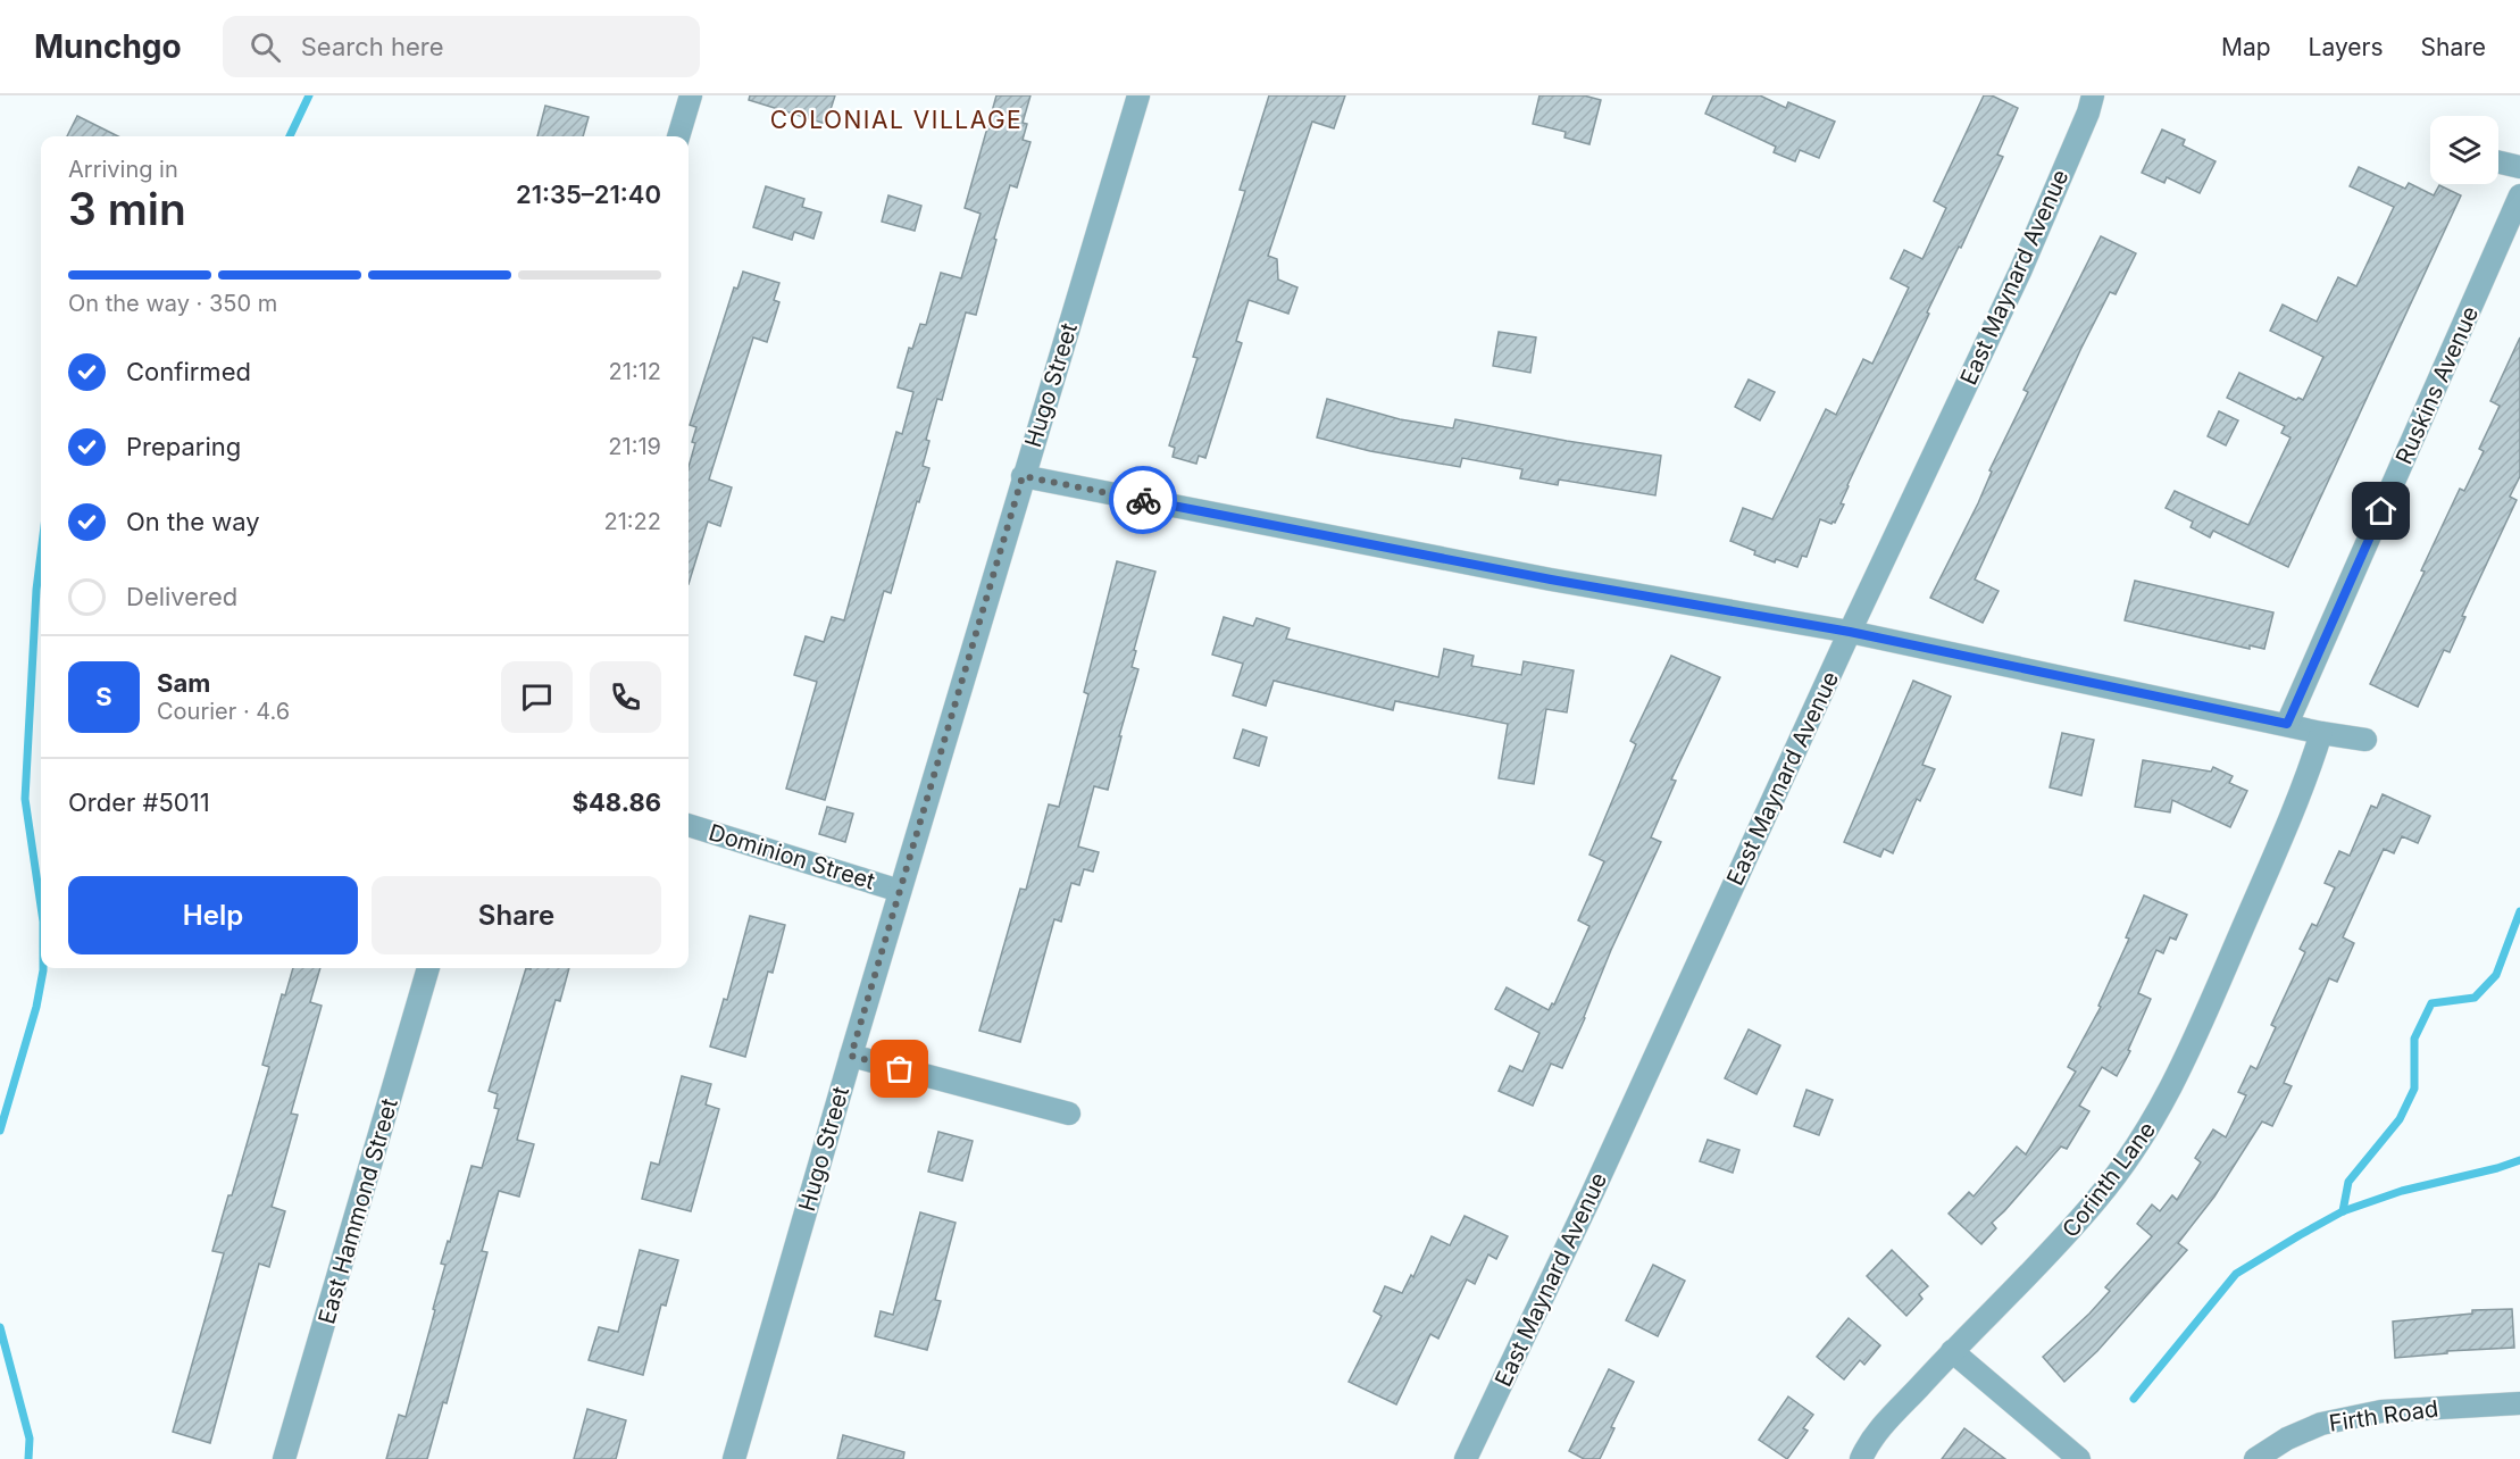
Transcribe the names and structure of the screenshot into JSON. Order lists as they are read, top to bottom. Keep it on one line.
{"streets":{"street":["East Maynard Avenue","Hugo Street","Ruskins Avenue","Dominion Street","Corinth Lane","East Hammond Street","Firth Road"]},"crossings":[["Hugo Street","Dominion Street"]],"districts":["COLONIAL VILLAGE"],"page":{"header":"Munchgo","search":"Search here","nav":["Map","Layers","Share"],"heading":["3 min","Arriving in","21:35–21:40"],"panel":["Sam","Courier · 4.6","Order #5011","$48.86"],"bar":"On the way · 350 m","list":[["Confirmed","21:12"],["Preparing","21:19"],["On the way","21:22"],"Delivered"],"round":"S","buttons":["Help","Share"]}}
